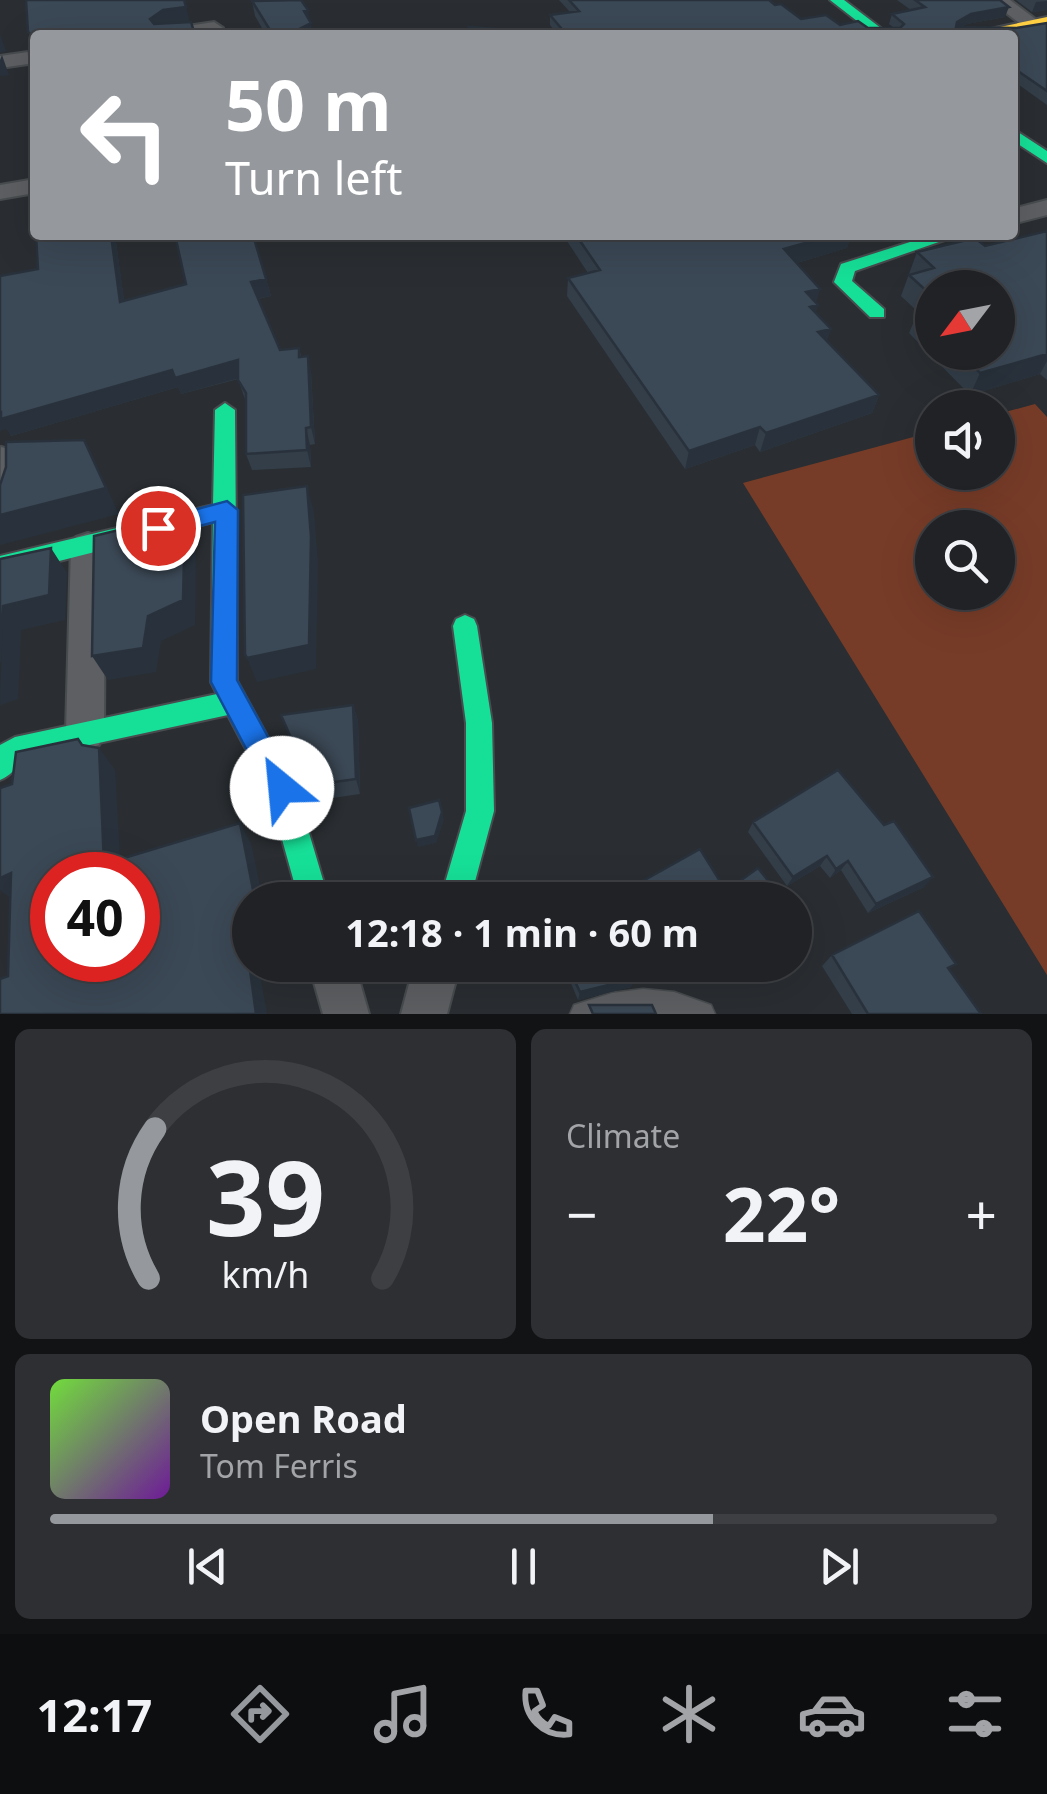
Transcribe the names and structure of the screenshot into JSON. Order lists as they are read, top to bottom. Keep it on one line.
{"north":"bottom left","page":{"turn":["50 m","Turn left"],"limit":"40","trip":"12:18 · 1 min · 60 m","tile":"Climate","heat":["−","22°","+"],"song":["Open Road","Tom Ferris"],"tabs":"12:17","gauge":["39","km/h"]}}
